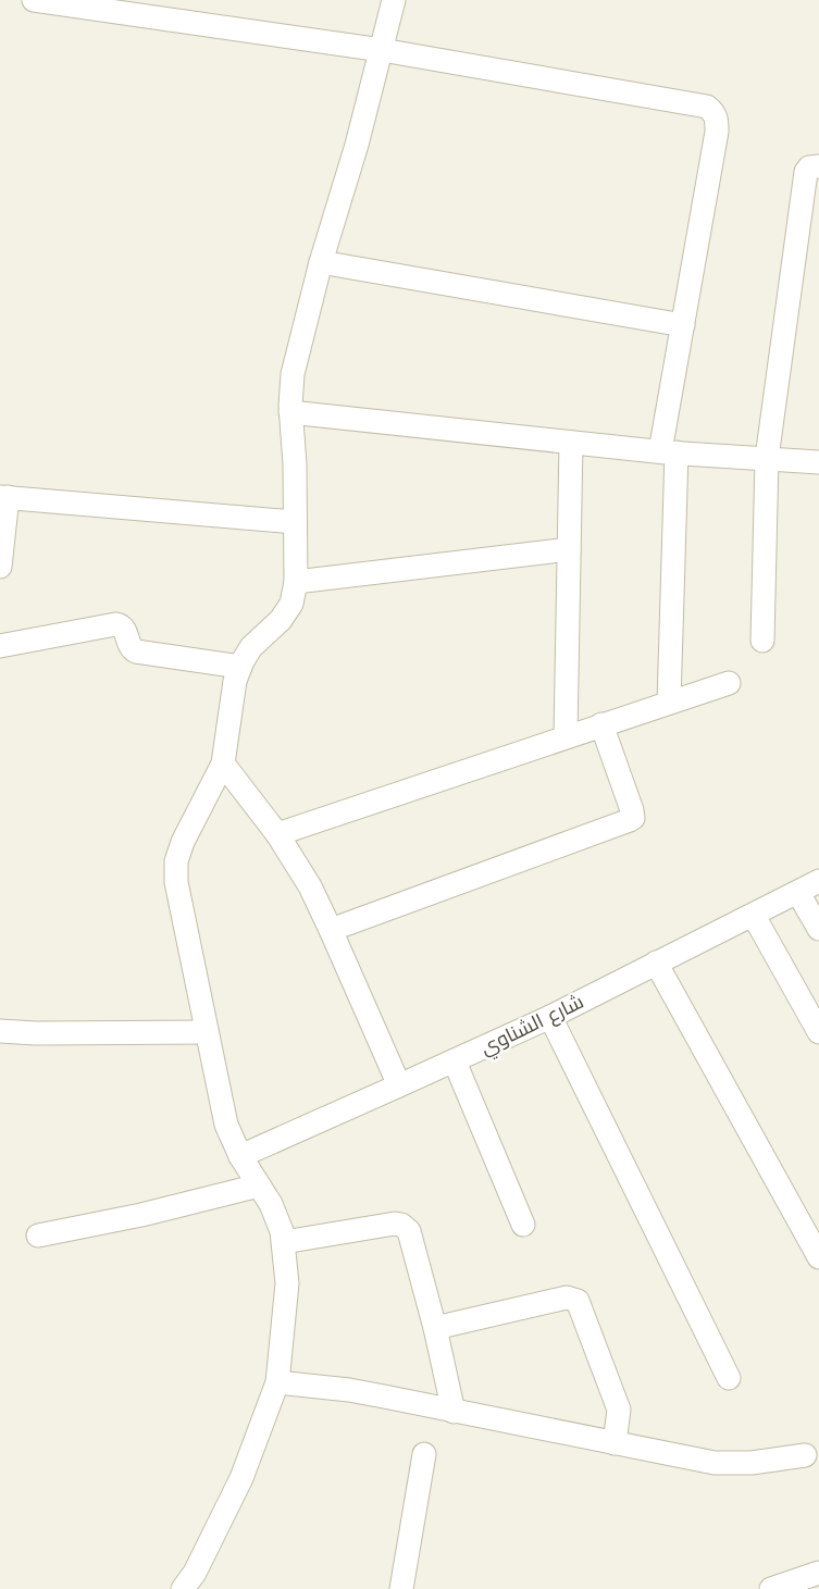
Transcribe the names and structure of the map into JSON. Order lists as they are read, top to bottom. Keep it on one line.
{"streets":{"street":["شارع الشناوي"]}}
